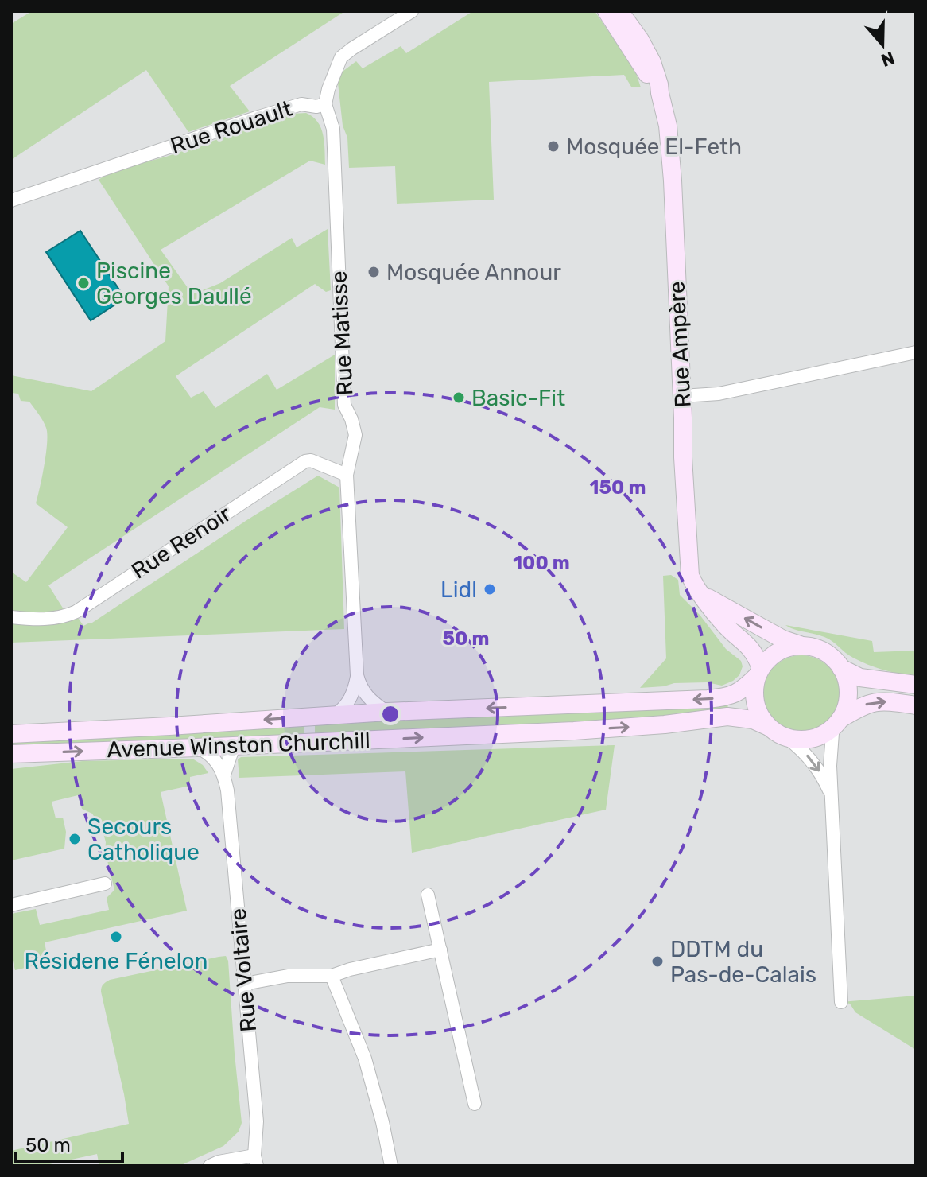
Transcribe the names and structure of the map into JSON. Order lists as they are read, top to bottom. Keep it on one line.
{"streets":{"main road":["Rue Ampère","Avenue Winston Churchill"],"street":["Rue Rouault","Rue Matisse","Rue Renoir","Rue Voltaire"]},"crossings":[["Rue Rouault","Rue Matisse"],["Rue Matisse","Rue Renoir"],["Rue Ampère","Avenue Winston Churchill"],["Avenue Winston Churchill","Rue Voltaire"]],"places":["Mosquée El-Feth","Mosquée Annour","Piscine Georges Daullé","Basic-Fit","Lidl","Secours Catholique","Résidene Fénelon","DDTM du Pas-de-Calais"],"scale_bar":"50 m","north":"bottom","rings":["150 m","100 m","50 m"]}
